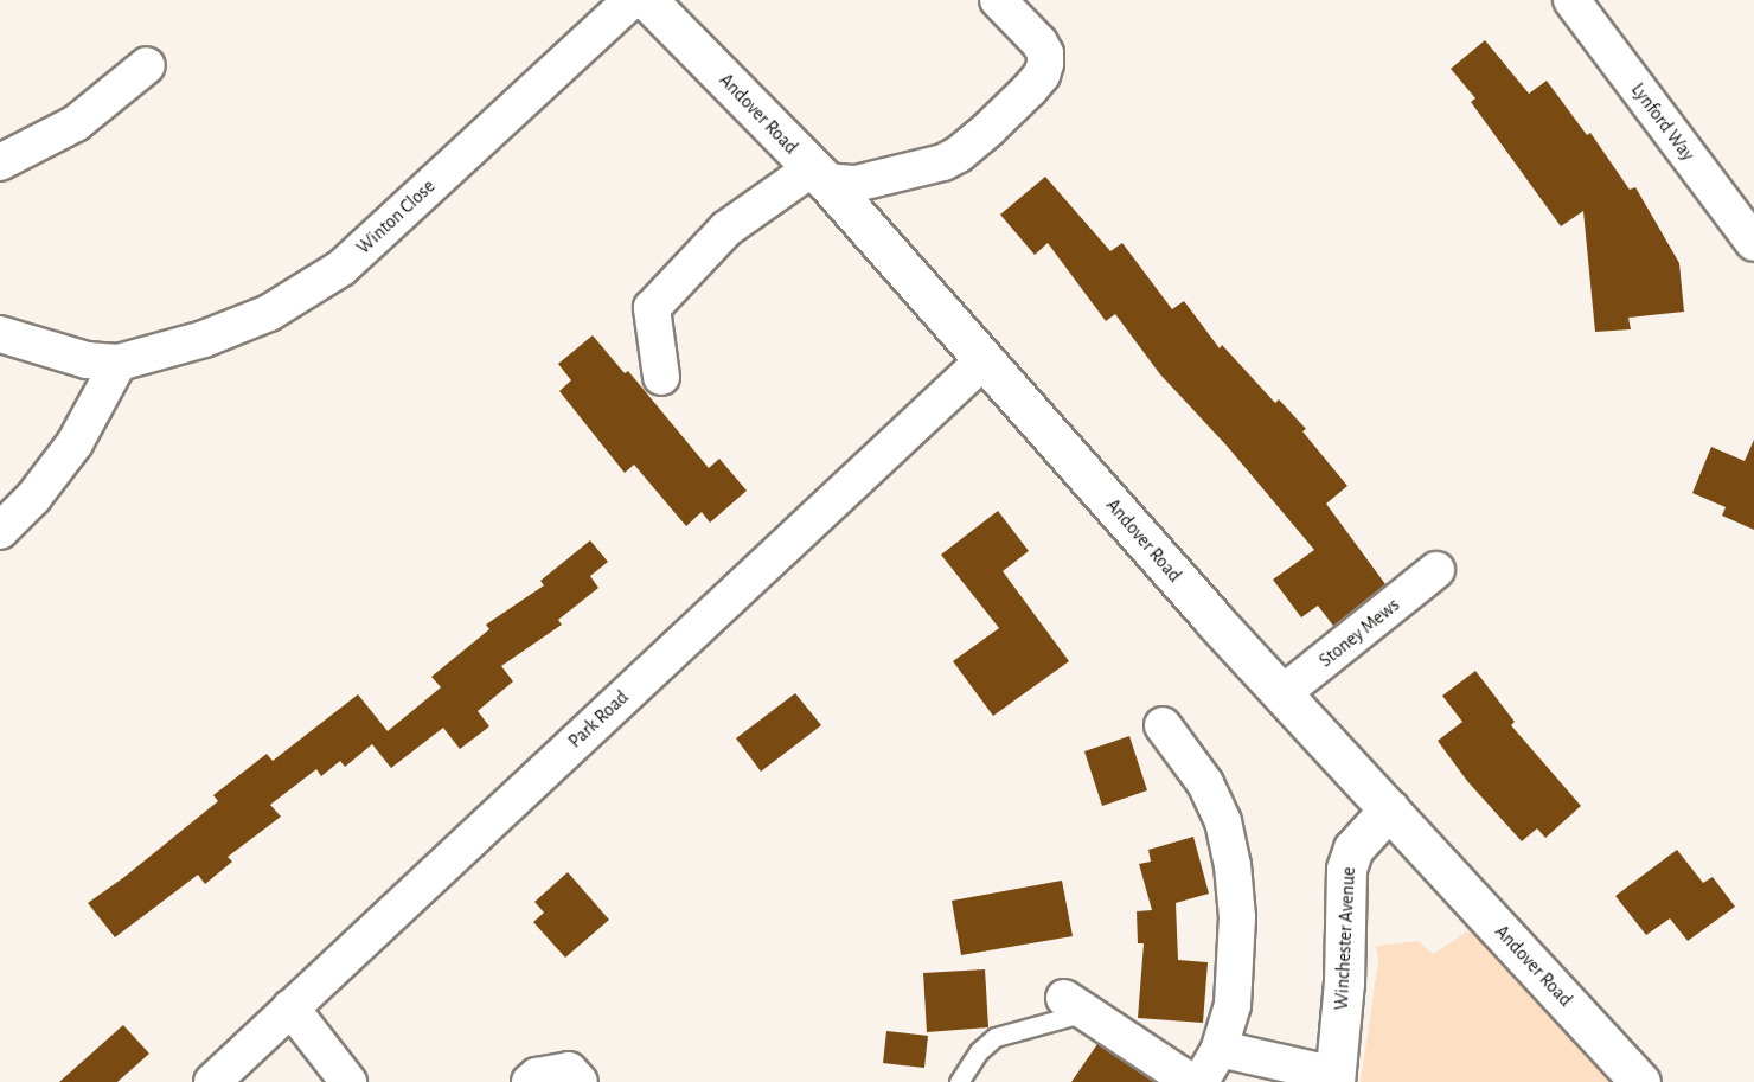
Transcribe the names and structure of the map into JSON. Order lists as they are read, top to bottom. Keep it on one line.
{"streets":{"main road":["Andover Road","Winchester Avenue"],"street":["Lynford Way","Winton Close","Stoney Mews","Park Road"]},"crossings":[["Andover Road","Stoney Mews"],["Andover Road","Park Road"],["Andover Road","Winchester Avenue"]]}
